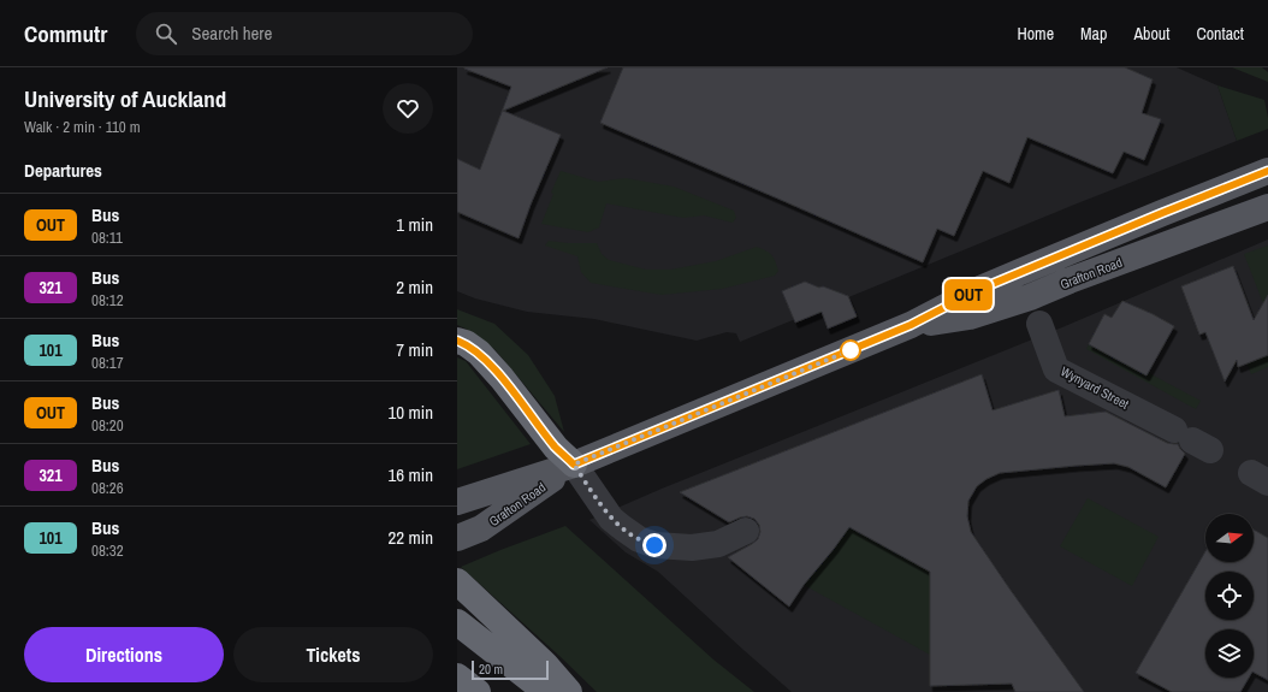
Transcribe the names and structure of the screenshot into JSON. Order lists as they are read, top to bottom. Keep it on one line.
{"streets":{"main road":["Grafton Road"],"street":["Wynyard Street"]},"lines":["bus line OUT"],"scale_bar":"20 m","north":"right","page":{"header":"Commutr","search":"Search here","nav":["Home","Map","About","Contact"],"heading":[["University of Auckland","Walk · 2 min · 110 m"],"Departures"],"on_map":"OUT","list":[{"mark":"OUT","name":"Bus","note":"08:11","value":"1 min"},{"mark":"321","name":"Bus","note":"08:12","value":"2 min"},{"mark":"101","name":"Bus","note":"08:17","value":"7 min"},{"mark":"OUT","name":"Bus","note":"08:20","value":"10 min"},{"mark":"321","name":"Bus","note":"08:26","value":"16 min"},{"mark":"101","name":"Bus","note":"08:32","value":"22 min"}],"buttons":["Directions","Tickets"],"scale":"20 m"}}
